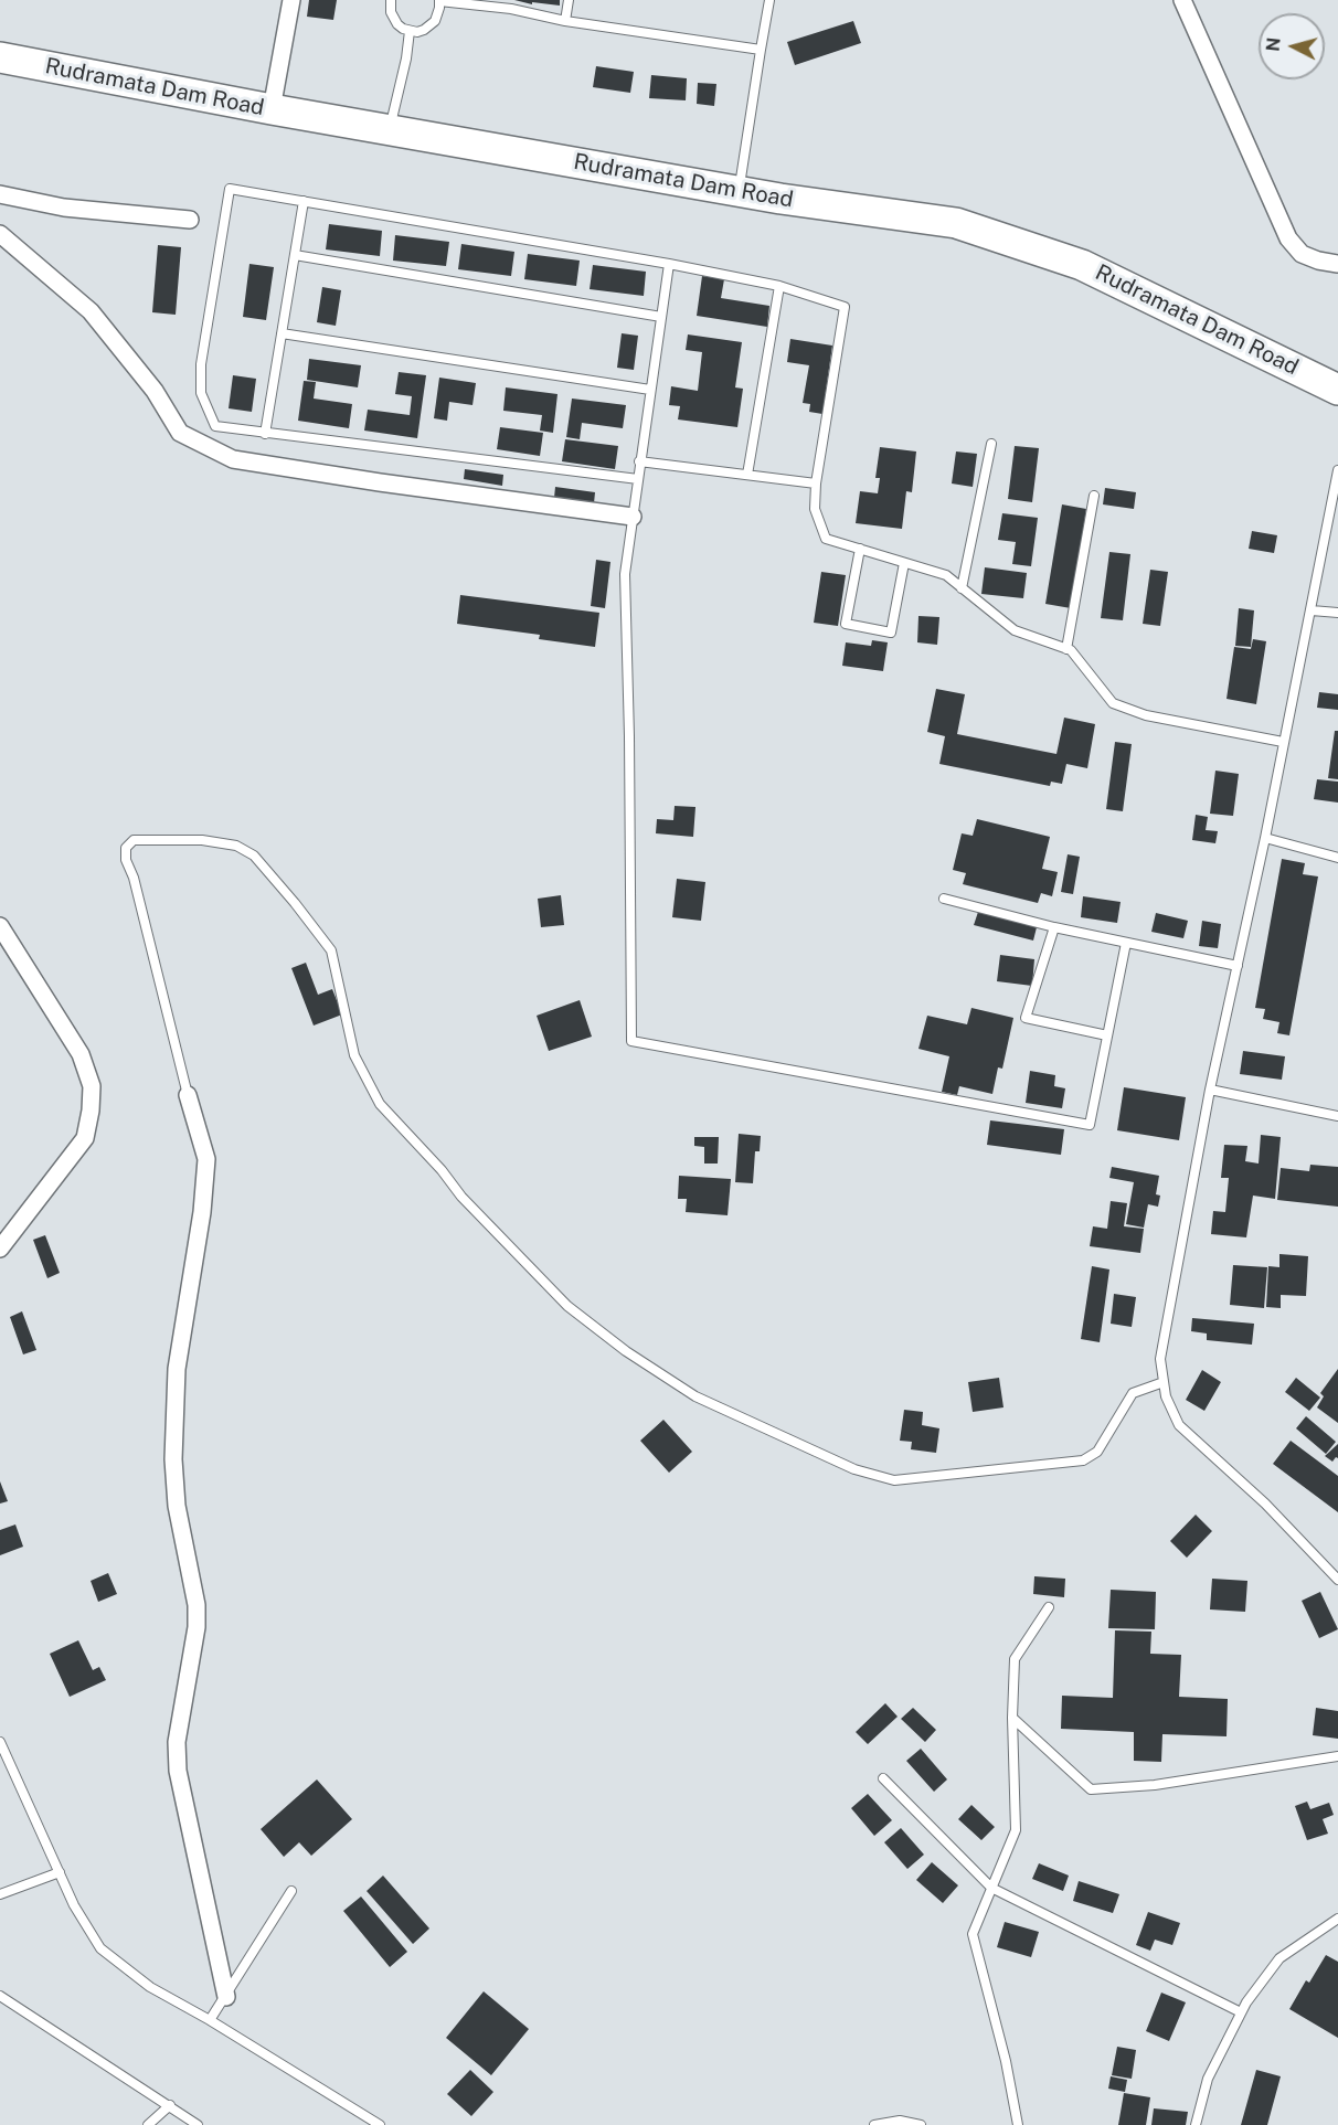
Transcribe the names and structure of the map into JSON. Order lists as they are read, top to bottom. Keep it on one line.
{"streets":{"highway":["Rudramata Dam Road"]},"north":"left"}
